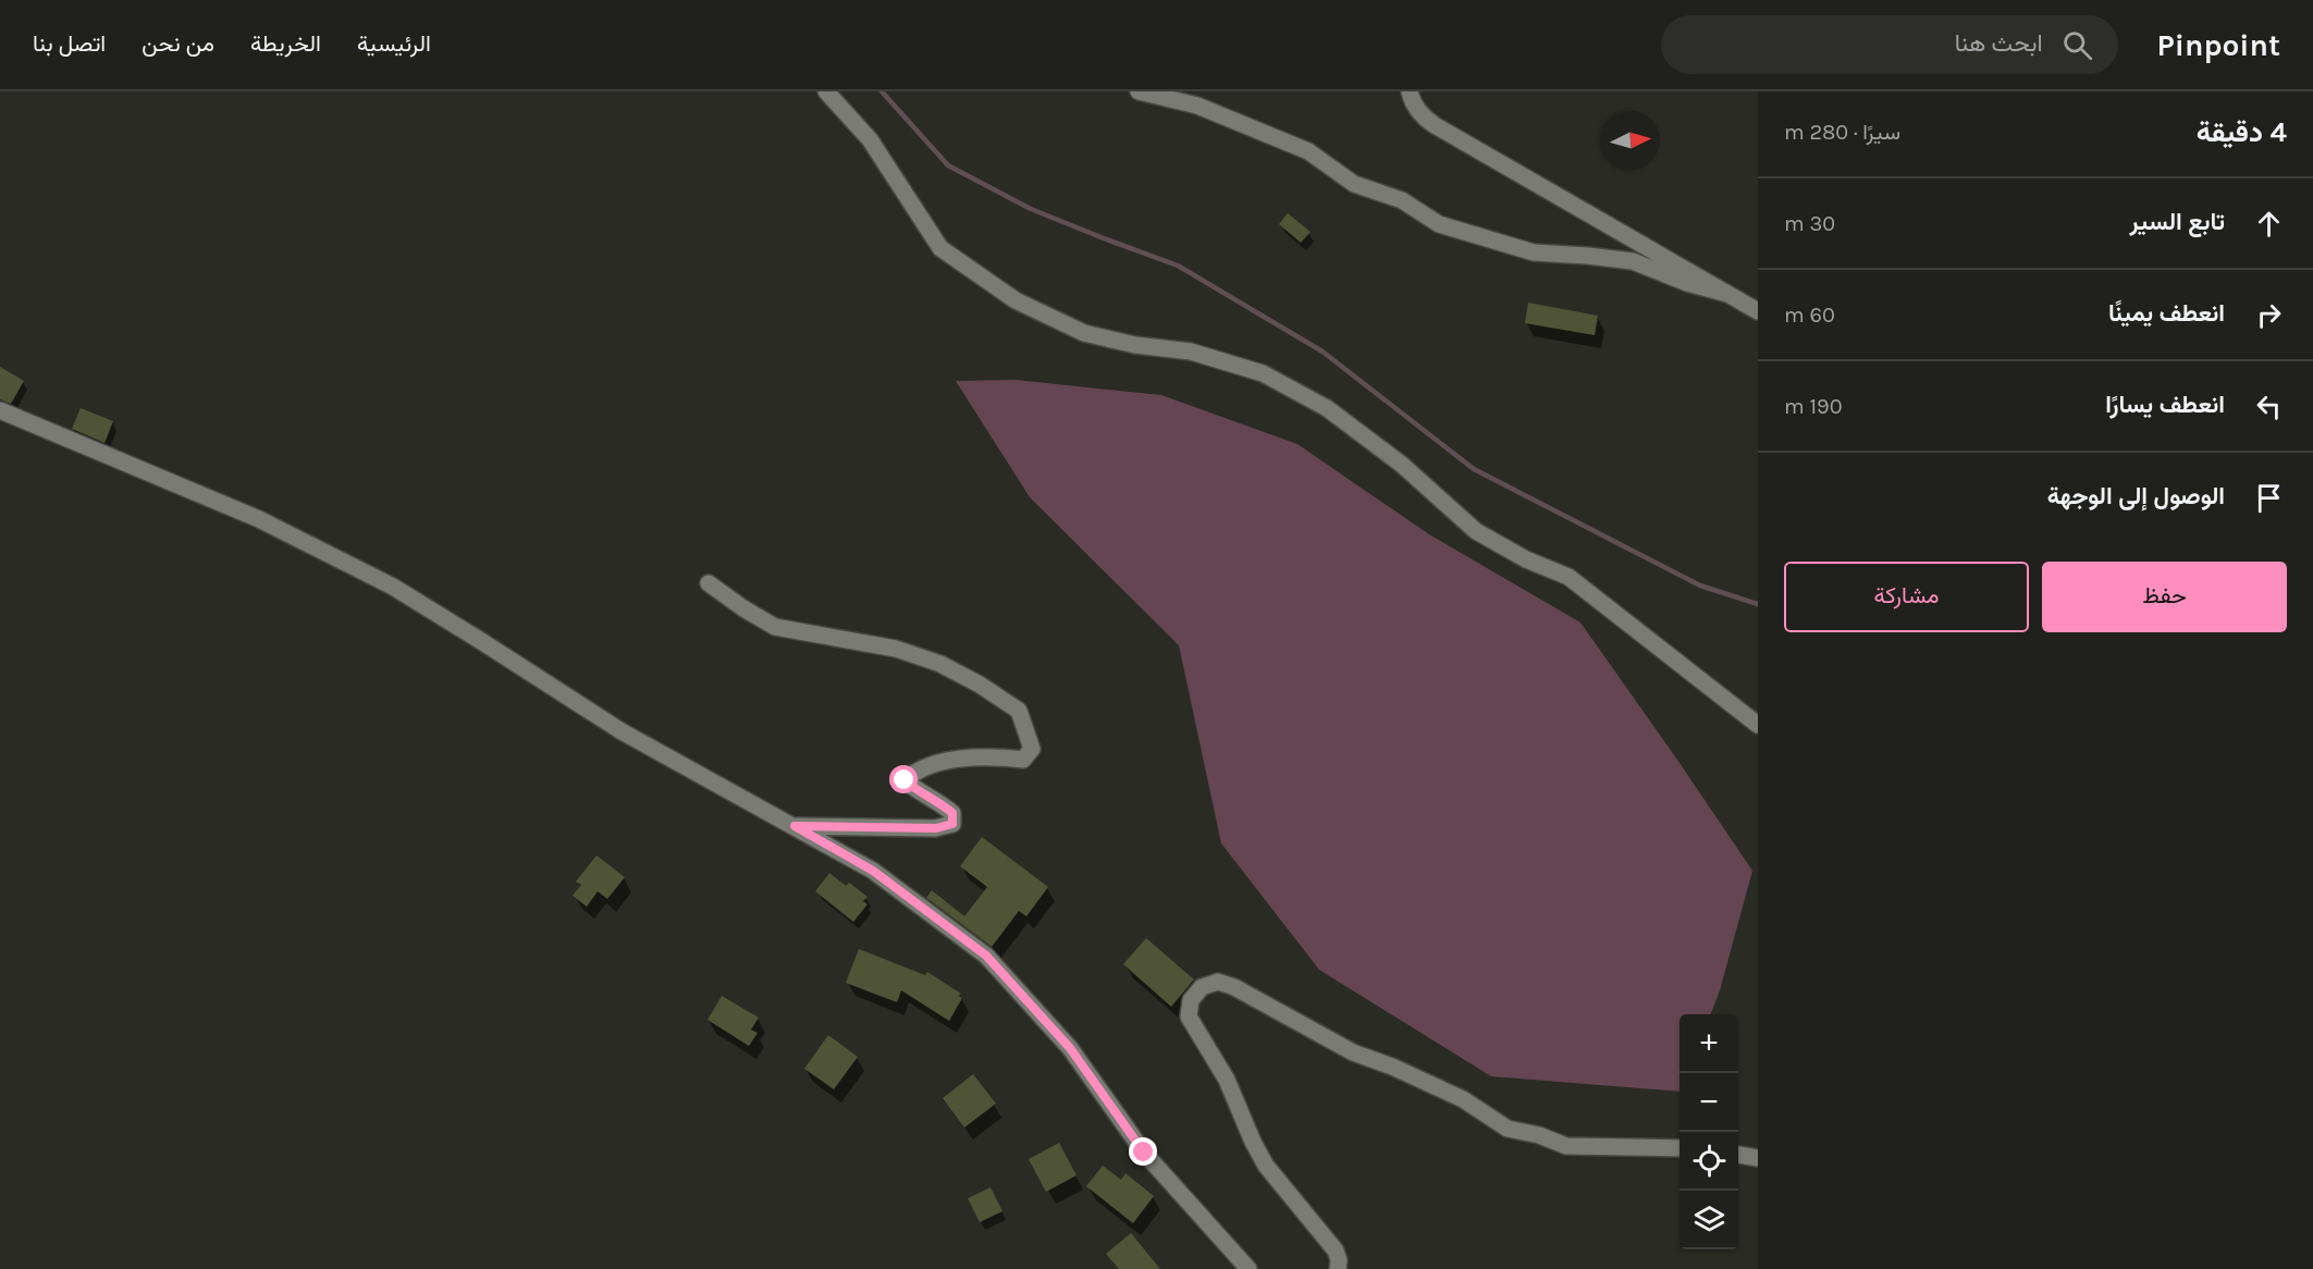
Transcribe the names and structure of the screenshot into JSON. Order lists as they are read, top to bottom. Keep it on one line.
{"north":"right","page":{"header":"Pinpoint","search":"ابحث هنا","nav":["الرئيسية","الخريطة","من نحن","اتصل بنا"],"heading":["4 دقيقة","سيرًا · 280 m"],"list":[["تابع السير","30 m"],["انعطف يمينًا","60 m"],["انعطف يسارًا","190 m"],"الوصول إلى الوجهة"],"buttons":["حفظ","مشاركة"],"map_buttons":["+","−"]}}
